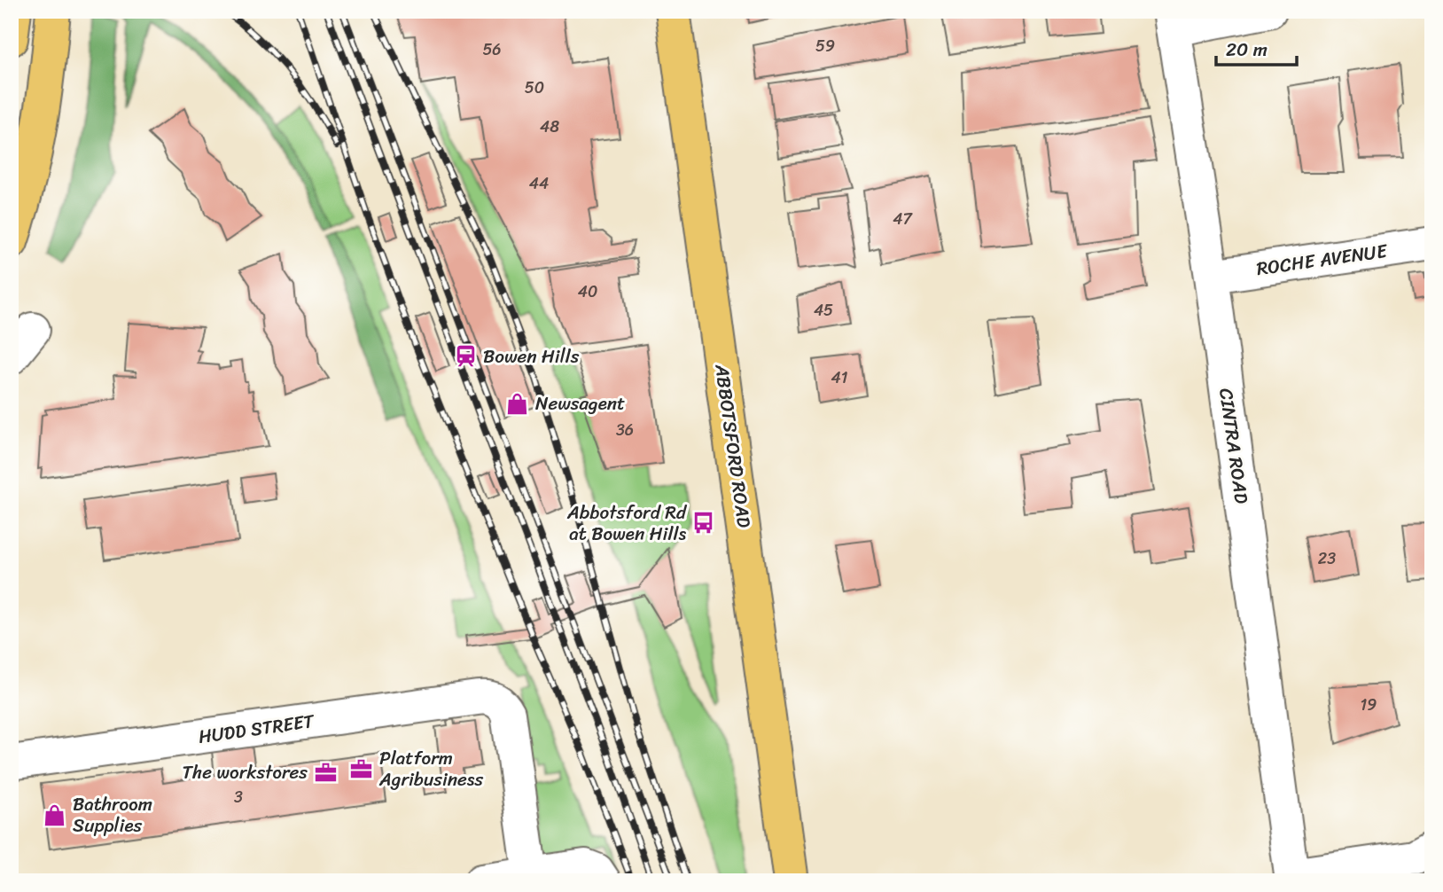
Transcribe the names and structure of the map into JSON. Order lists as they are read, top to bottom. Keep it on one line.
{"streets":{"highway":["ABBOTSFORD ROAD"],"street":["ROCHE AVENUE","CINTRA ROAD","HUDD STREET"]},"crossings":[["ROCHE AVENUE","CINTRA ROAD"]],"places":{"station":["Bowen Hills"],"shop":["Newsagent","Bathroom Supplies"],"bus stop":["Abbotsford Rd at Bowen Hills"],"office":["Platform Agribusiness","The workstores"]},"house_numbers":["59","56","50","48","44","47","40","45","41","36","23","19","3"],"scale_bar":"20 m"}
